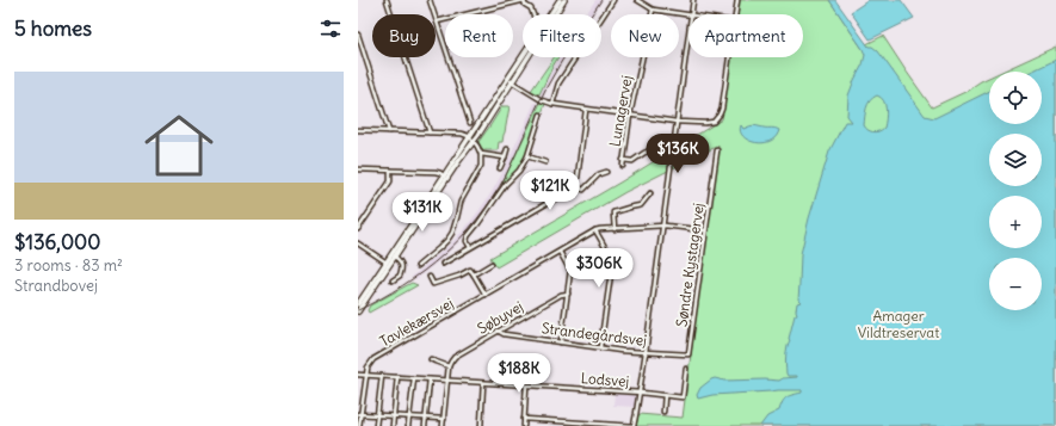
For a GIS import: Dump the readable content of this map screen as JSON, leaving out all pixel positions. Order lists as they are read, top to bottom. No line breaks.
{"streets":{"street":["Lunagervej","Søndre Kystagervej","Søbyvej","Tavlekærsvej","Strandegårdsvej","Lodsvej"]},"crossings":[["Søndre Kystagervej","Tavlekærsvej"],["Søndre Kystagervej","Strandegårdsvej"],["Søbyvej","Strandegårdsvej"],["Tavlekærsvej","Lodsvej"]],"parks":["Amager Vildtreservat"],"page":{"heading":"5 homes","chip":["Buy","Rent","Filters","New","Apartment"],"list":[{"name":"$136,000","note":"3 rooms · 83 m² · Strandbovej"}],"map_buttons":["+","−"],"price":["$136K","$121K","$131K","$306K","$188K"]}}
